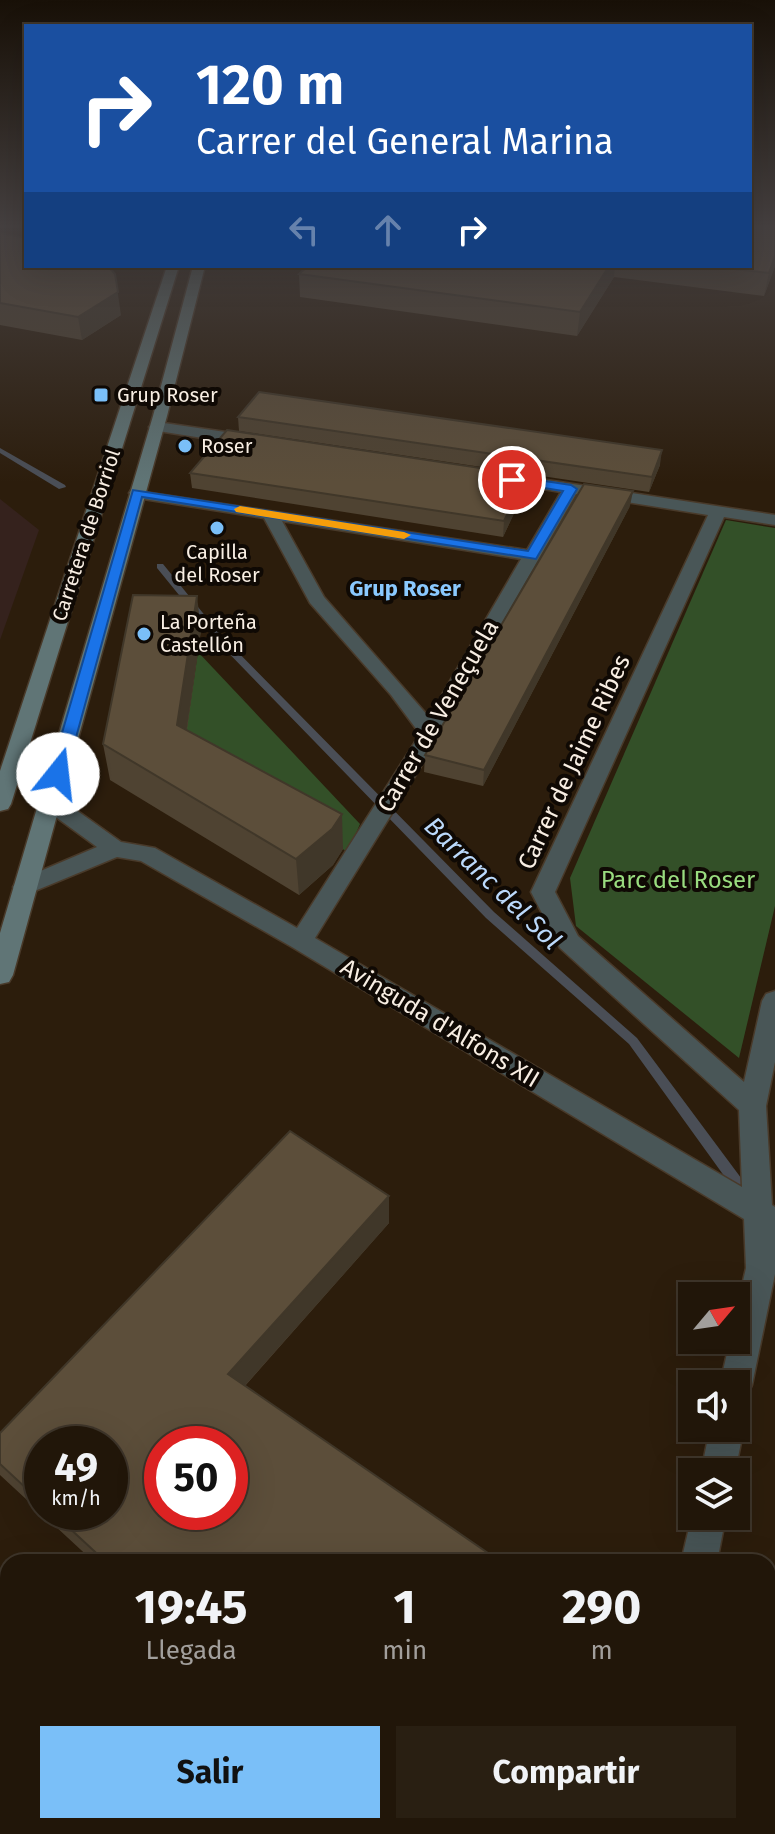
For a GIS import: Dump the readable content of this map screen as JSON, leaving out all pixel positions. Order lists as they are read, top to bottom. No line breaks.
{"streets":{"main road":["Carretera de Borriol"],"street":["Carrer de Veneçuela","Carrer de Jaime Ribes","Avinguda d'Alfons XII"]},"crossings":[["Carretera de Borriol","Avinguda d'Alfons XII"],["Carrer de Veneçuela","Avinguda d'Alfons XII"]],"districts":["Grup Roser"],"water":["Barranc del Sol"],"parks":["Parc del Roser"],"places":{"transit":["Grup Roser"],"other":["Roser","Capilla del Roser","La Porteña Castellón"]},"north":"top right","page":{"turn":["120 m","Carrer del General Marina"],"speed":"49 km/h","limit":"50","eta":["19:45","Llegada","1","min","290","m"],"buttons":["Salir","Compartir"]}}
